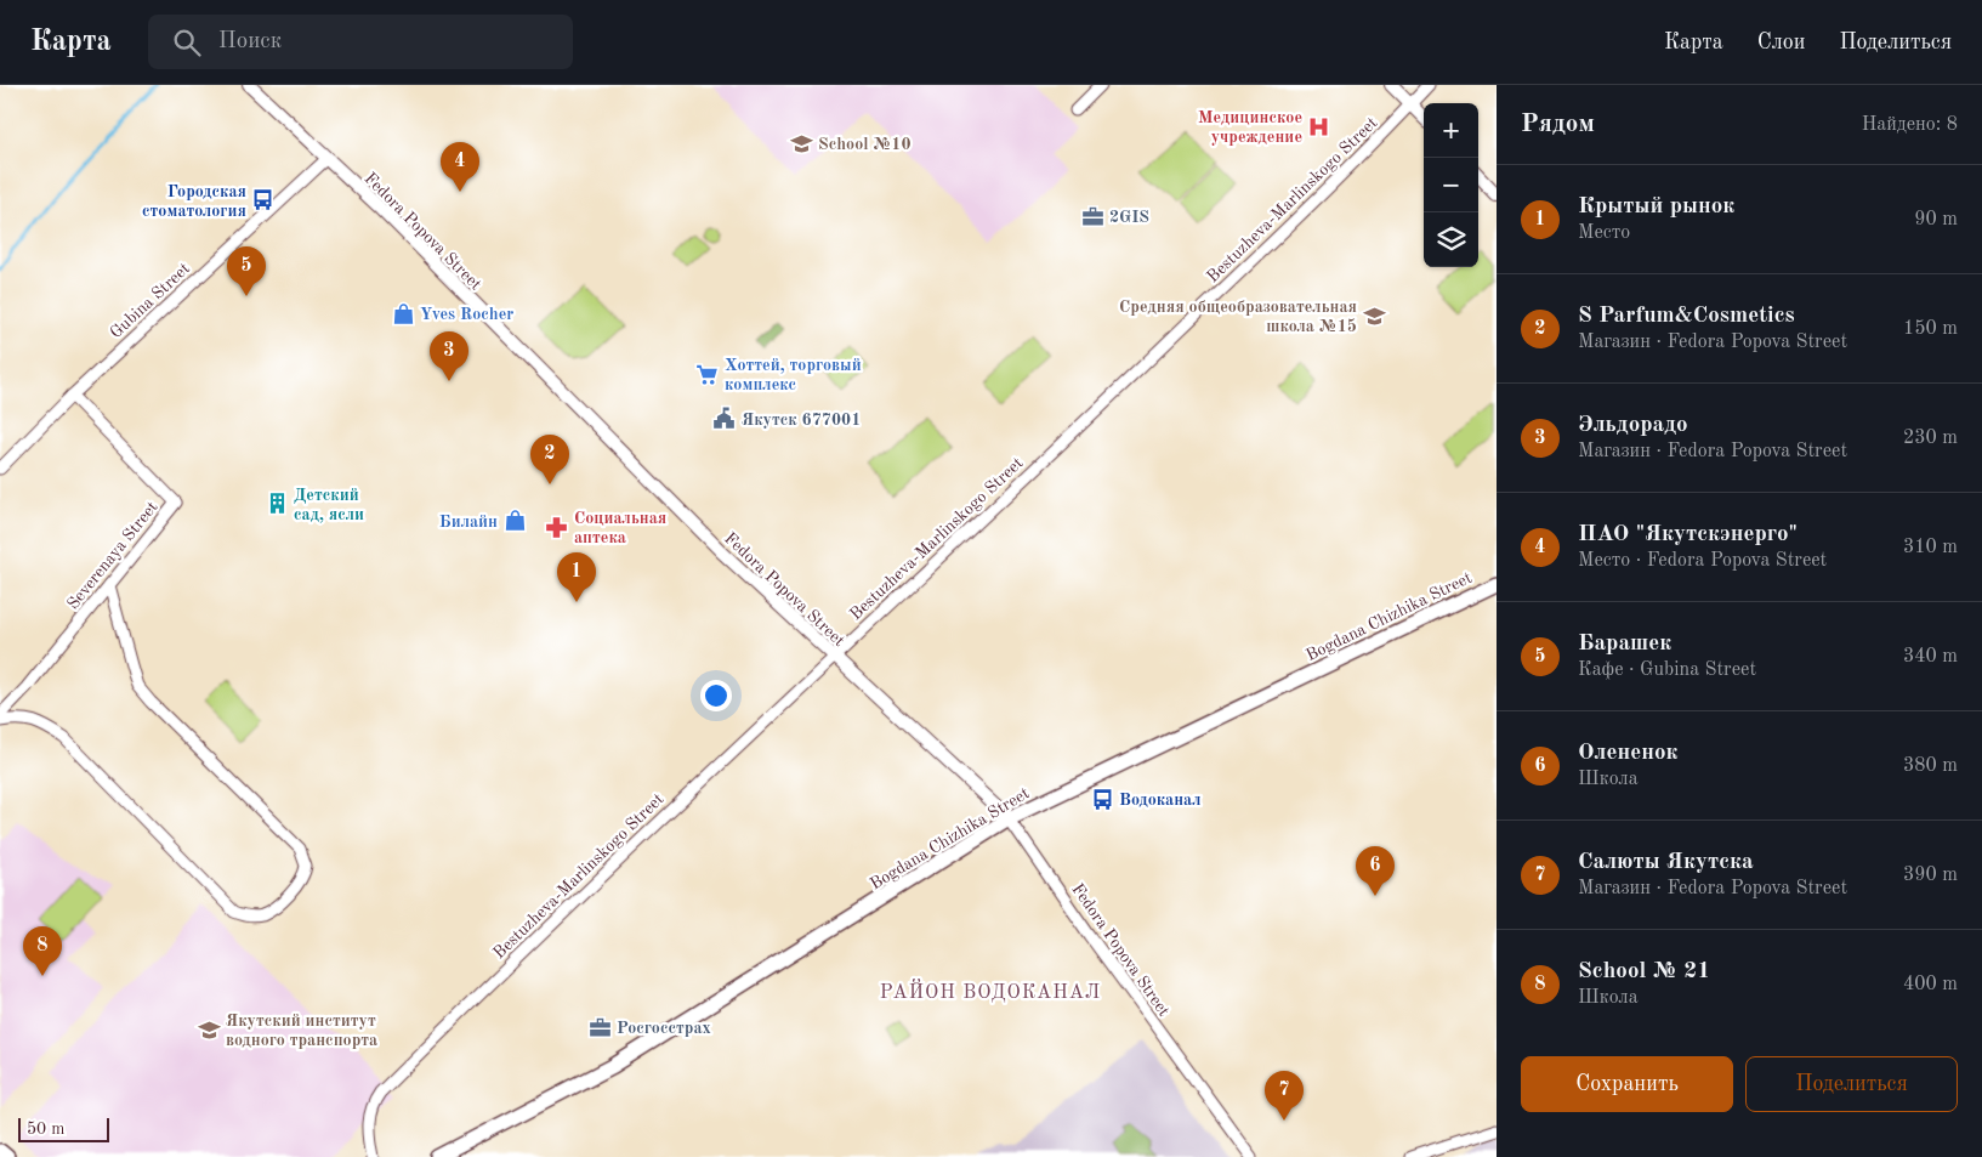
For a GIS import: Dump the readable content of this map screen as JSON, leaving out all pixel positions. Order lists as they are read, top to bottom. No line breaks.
{"streets":{"main road":["Bogdana Chizhika Street"],"street":["Bestuzheva-Marlinskogo Street","Fedora Popova Street","Gubina Street","Severenaya Street"]},"crossings":[["Bestuzheva-Marlinskogo Street","Fedora Popova Street"],["Fedora Popova Street","Gubina Street"],["Fedora Popova Street","Bogdana Chizhika Street"],["Gubina Street","Severenaya Street"]],"districts":["РАЙОН ВОДОКАНАЛ"],"places":{"hospital":["Медицинское учреждение"],"school or university":["School №10","Средняя общеобразовательная школа №15","Якутский институт водного транспорта"],"bus stop":["Городская стоматология","Водоканал"],"office":["2GIS","Росгосстрах"],"shop":["Yves Rocher","Билайн"],"supermarket":["Хоттей, торговый комплекс"],"public building":["Якутск 677001"],"building":["Детский сад, ясли"],"pharmacy":["Социальная аптека"]},"scale_bar":"50 m","page":{"header":"Карта","search":"Поиск","nav":["Карта","Слои","Поделиться"],"heading":["Рядом","Найдено: 8"],"map_buttons":["+","−"],"pins":["4","5","3","2","1","6","8","7"],"list":[{"mark":"1","name":"Крытый рынок","note":"Место","value":"90 m"},{"mark":"2","name":"S Parfum&Cosmetics","note":"Магазин · Fedora Popova Street","value":"150 m"},{"mark":"3","name":"Эльдорадо","note":"Магазин · Fedora Popova Street","value":"230 m"},{"mark":"4","name":"ПАО \"Якутскэнерго\"","note":"Место · Fedora Popova Street","value":"310 m"},{"mark":"5","name":"Барашек","note":"Кафе · Gubina Street","value":"340 m"},{"mark":"6","name":"Олененок","note":"Школа","value":"380 m"},{"mark":"7","name":"Салюты Якутска","note":"Магазин · Fedora Popova Street","value":"390 m"},{"mark":"8","name":"School № 21","note":"Школа","value":"400 m"}],"buttons":["Сохранить","Поделиться"],"scale":"50 m"}}
